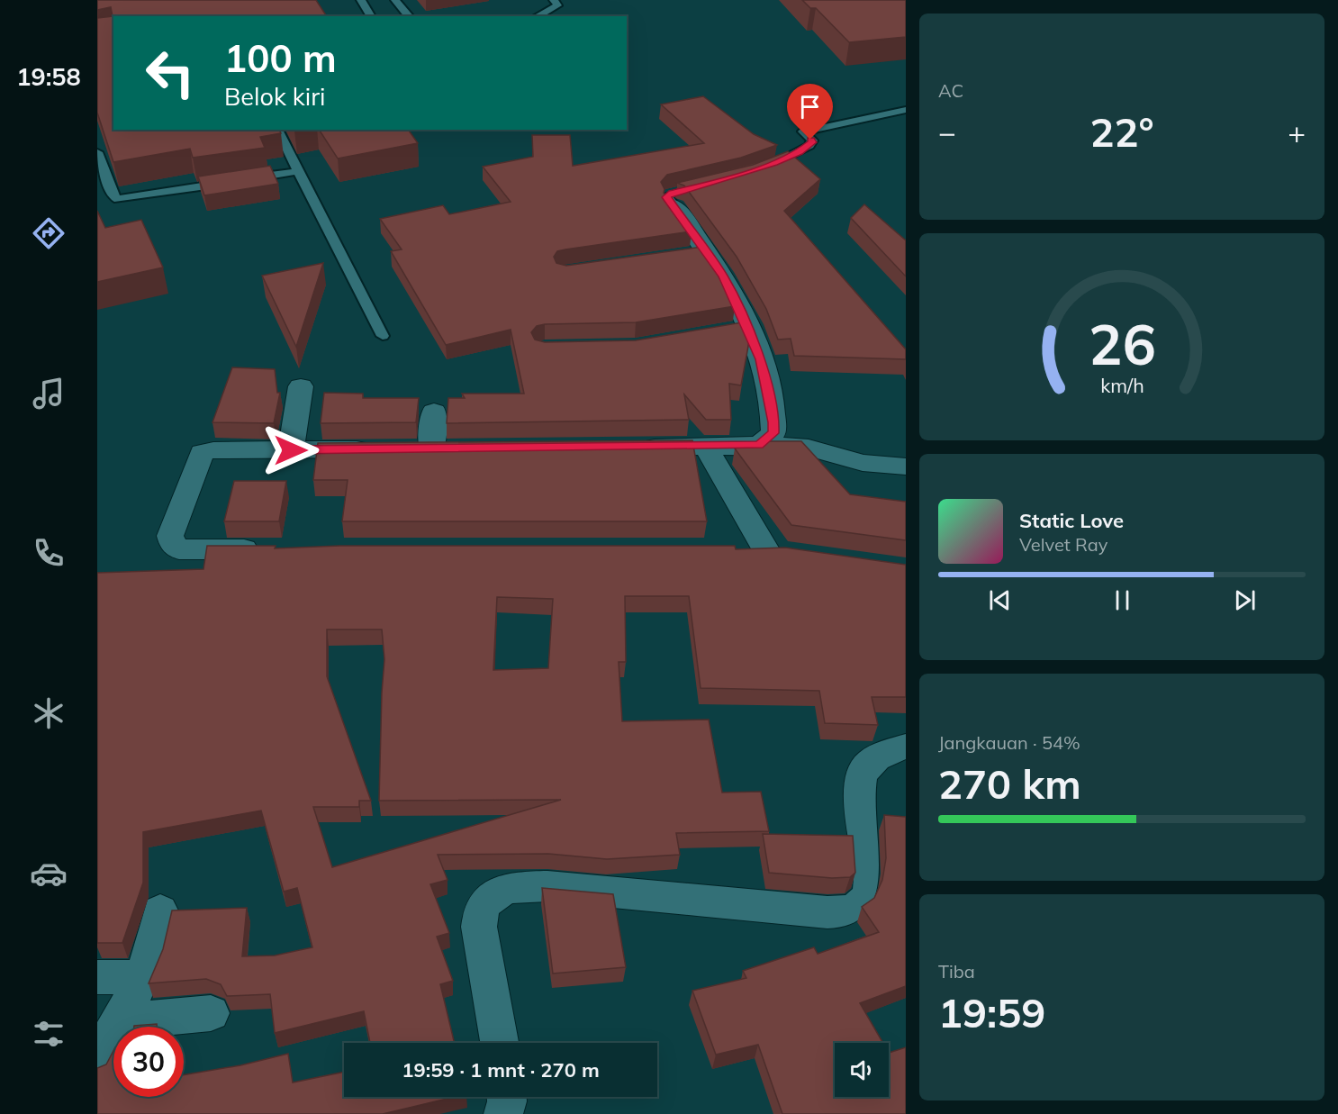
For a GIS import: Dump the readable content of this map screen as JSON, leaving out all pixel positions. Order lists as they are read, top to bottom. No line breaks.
{"page":{"tabs":"19:58","tile":["AC",["Jangkauan · 54%","270 km"],["Tiba","19:59"]],"turn":["100 m","Belok kiri"],"heat":["−","22°","+"],"song":["Static Love","Velvet Ray"],"limit":"30","trip":"19:59 · 1 mnt · 270 m","gauge":["26","km/h"]}}
